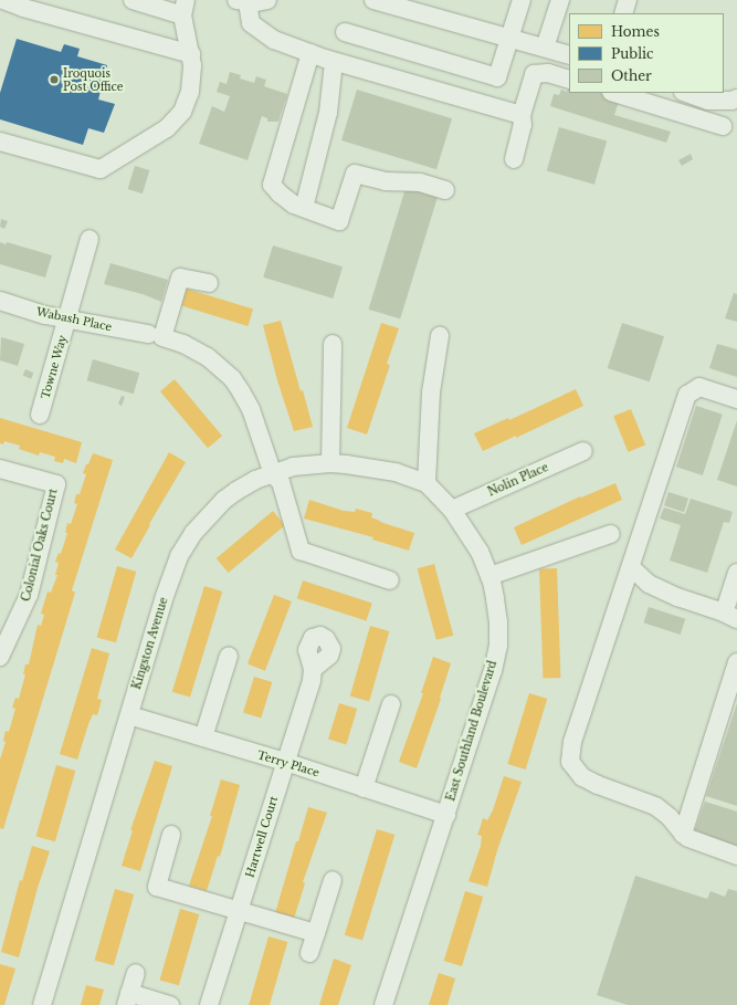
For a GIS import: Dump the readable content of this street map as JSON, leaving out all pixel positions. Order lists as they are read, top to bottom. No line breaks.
{"streets":{"street":["Wabash Place","Towne Way","Nolin Place","Colonial Oaks Court","Kingston Avenue","East Southland Boulevard","Terry Place","Hartwell Court"]},"crossings":[["Wabash Place","Towne Way"],["Wabash Place","Kingston Avenue"],["Nolin Place","East Southland Boulevard"],["Kingston Avenue","East Southland Boulevard"],["Kingston Avenue","Terry Place"],["East Southland Boulevard","Terry Place"],["Terry Place","Hartwell Court"]],"places":["Iroquois Post Office"],"legend":["Homes","Public","Other"]}
